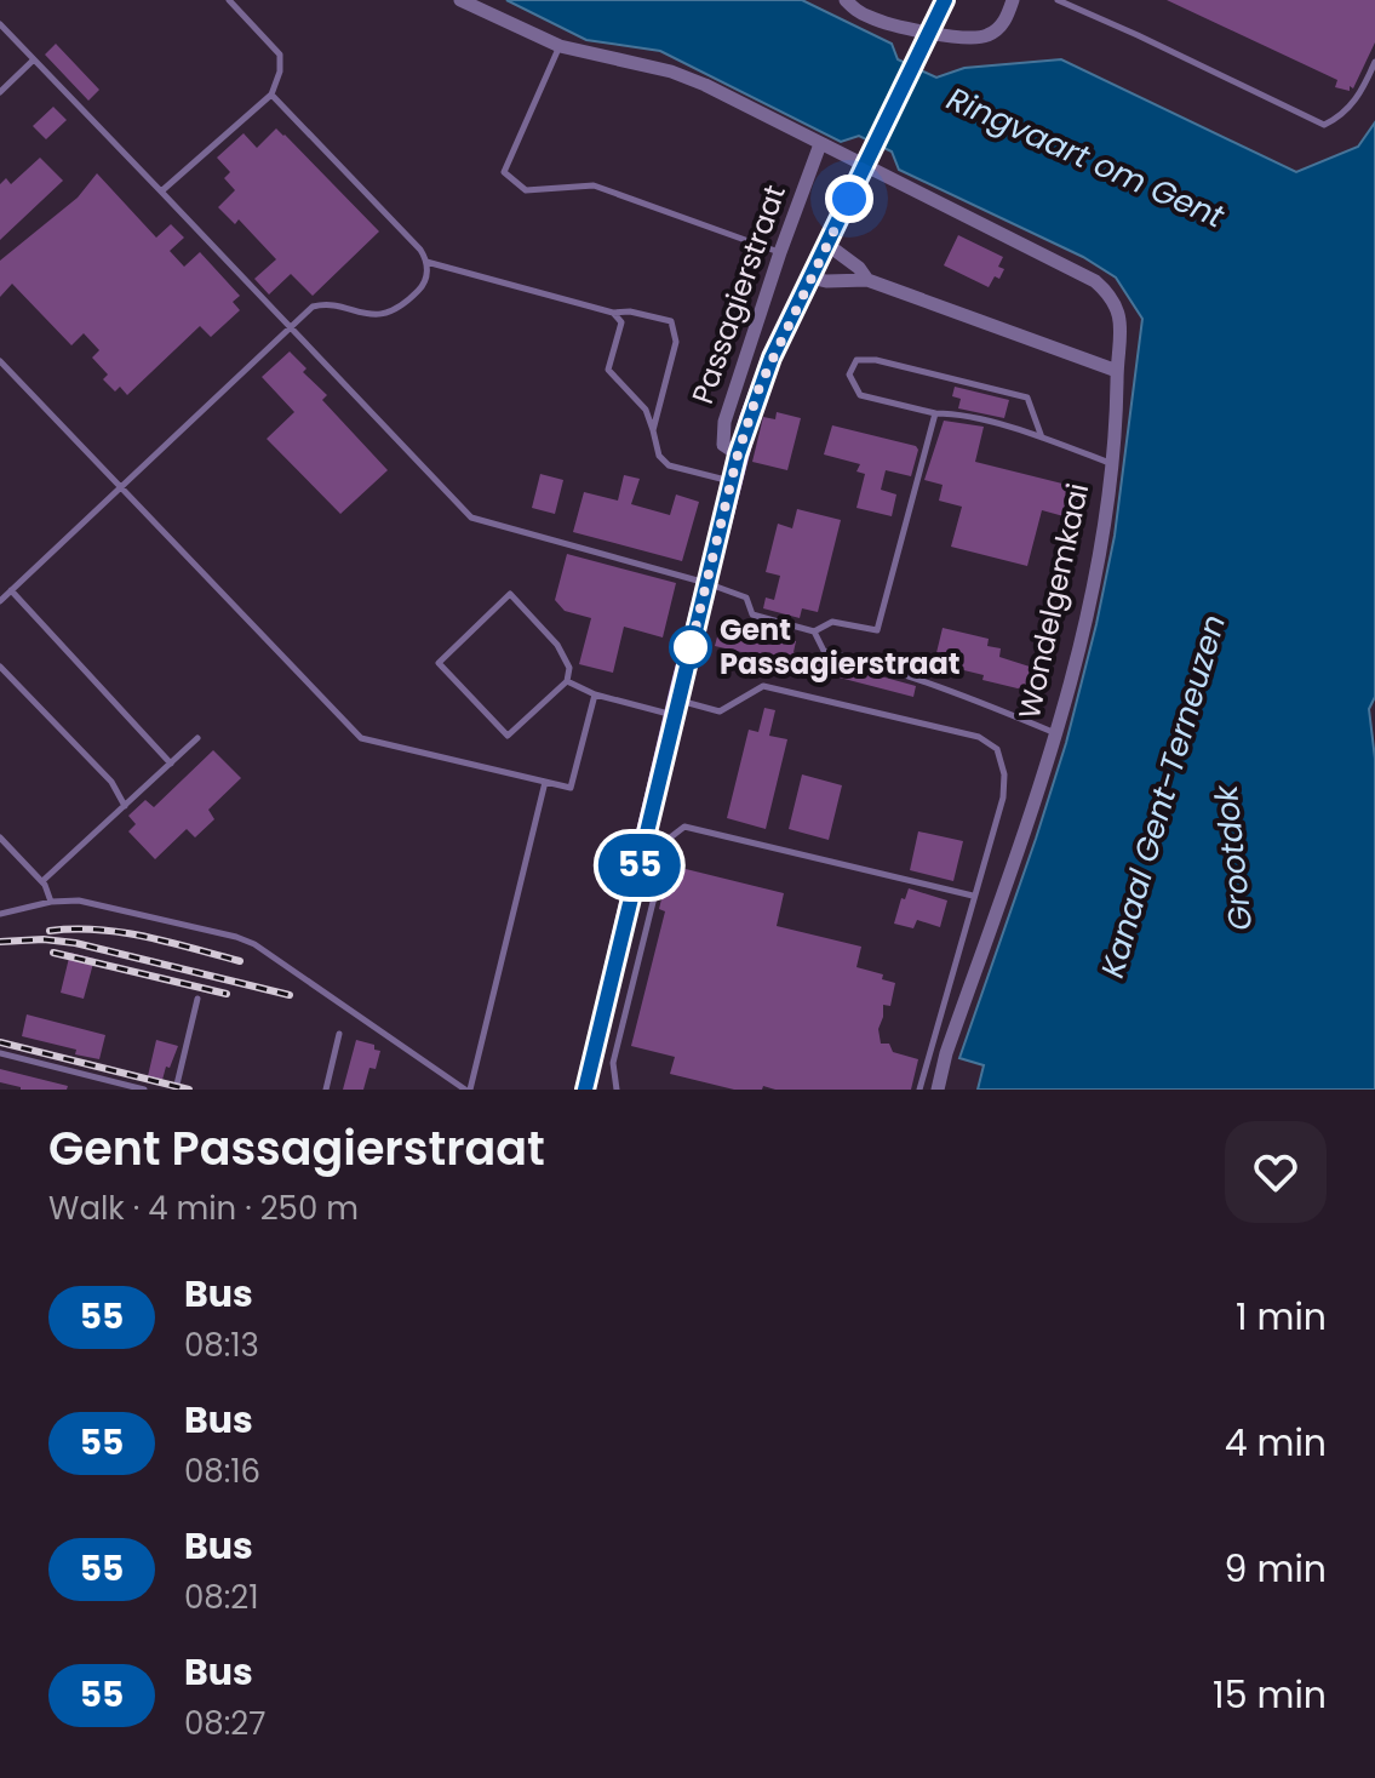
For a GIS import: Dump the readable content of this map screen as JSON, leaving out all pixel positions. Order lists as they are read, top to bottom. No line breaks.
{"streets":{"street":["Passagierstraat","Wondelgemkaai"]},"crossings":[["Passagierstraat","Wondelgemkaai"]],"water":["Ringvaart om Gent","Kanaal Gent-Terneuzen","Grootdok"],"places":["Gent Passagierstraat"],"lines":["bus line 55"],"page":{"on_map":"55","heading":["Gent Passagierstraat","Walk · 4 min · 250 m"],"list":[{"mark":"55","name":"Bus","note":"08:13","value":"1 min"},{"mark":"55","name":"Bus","note":"08:16","value":"4 min"},{"mark":"55","name":"Bus","note":"08:21","value":"9 min"},{"mark":"55","name":"Bus","note":"08:27","value":"15 min"}]}}
